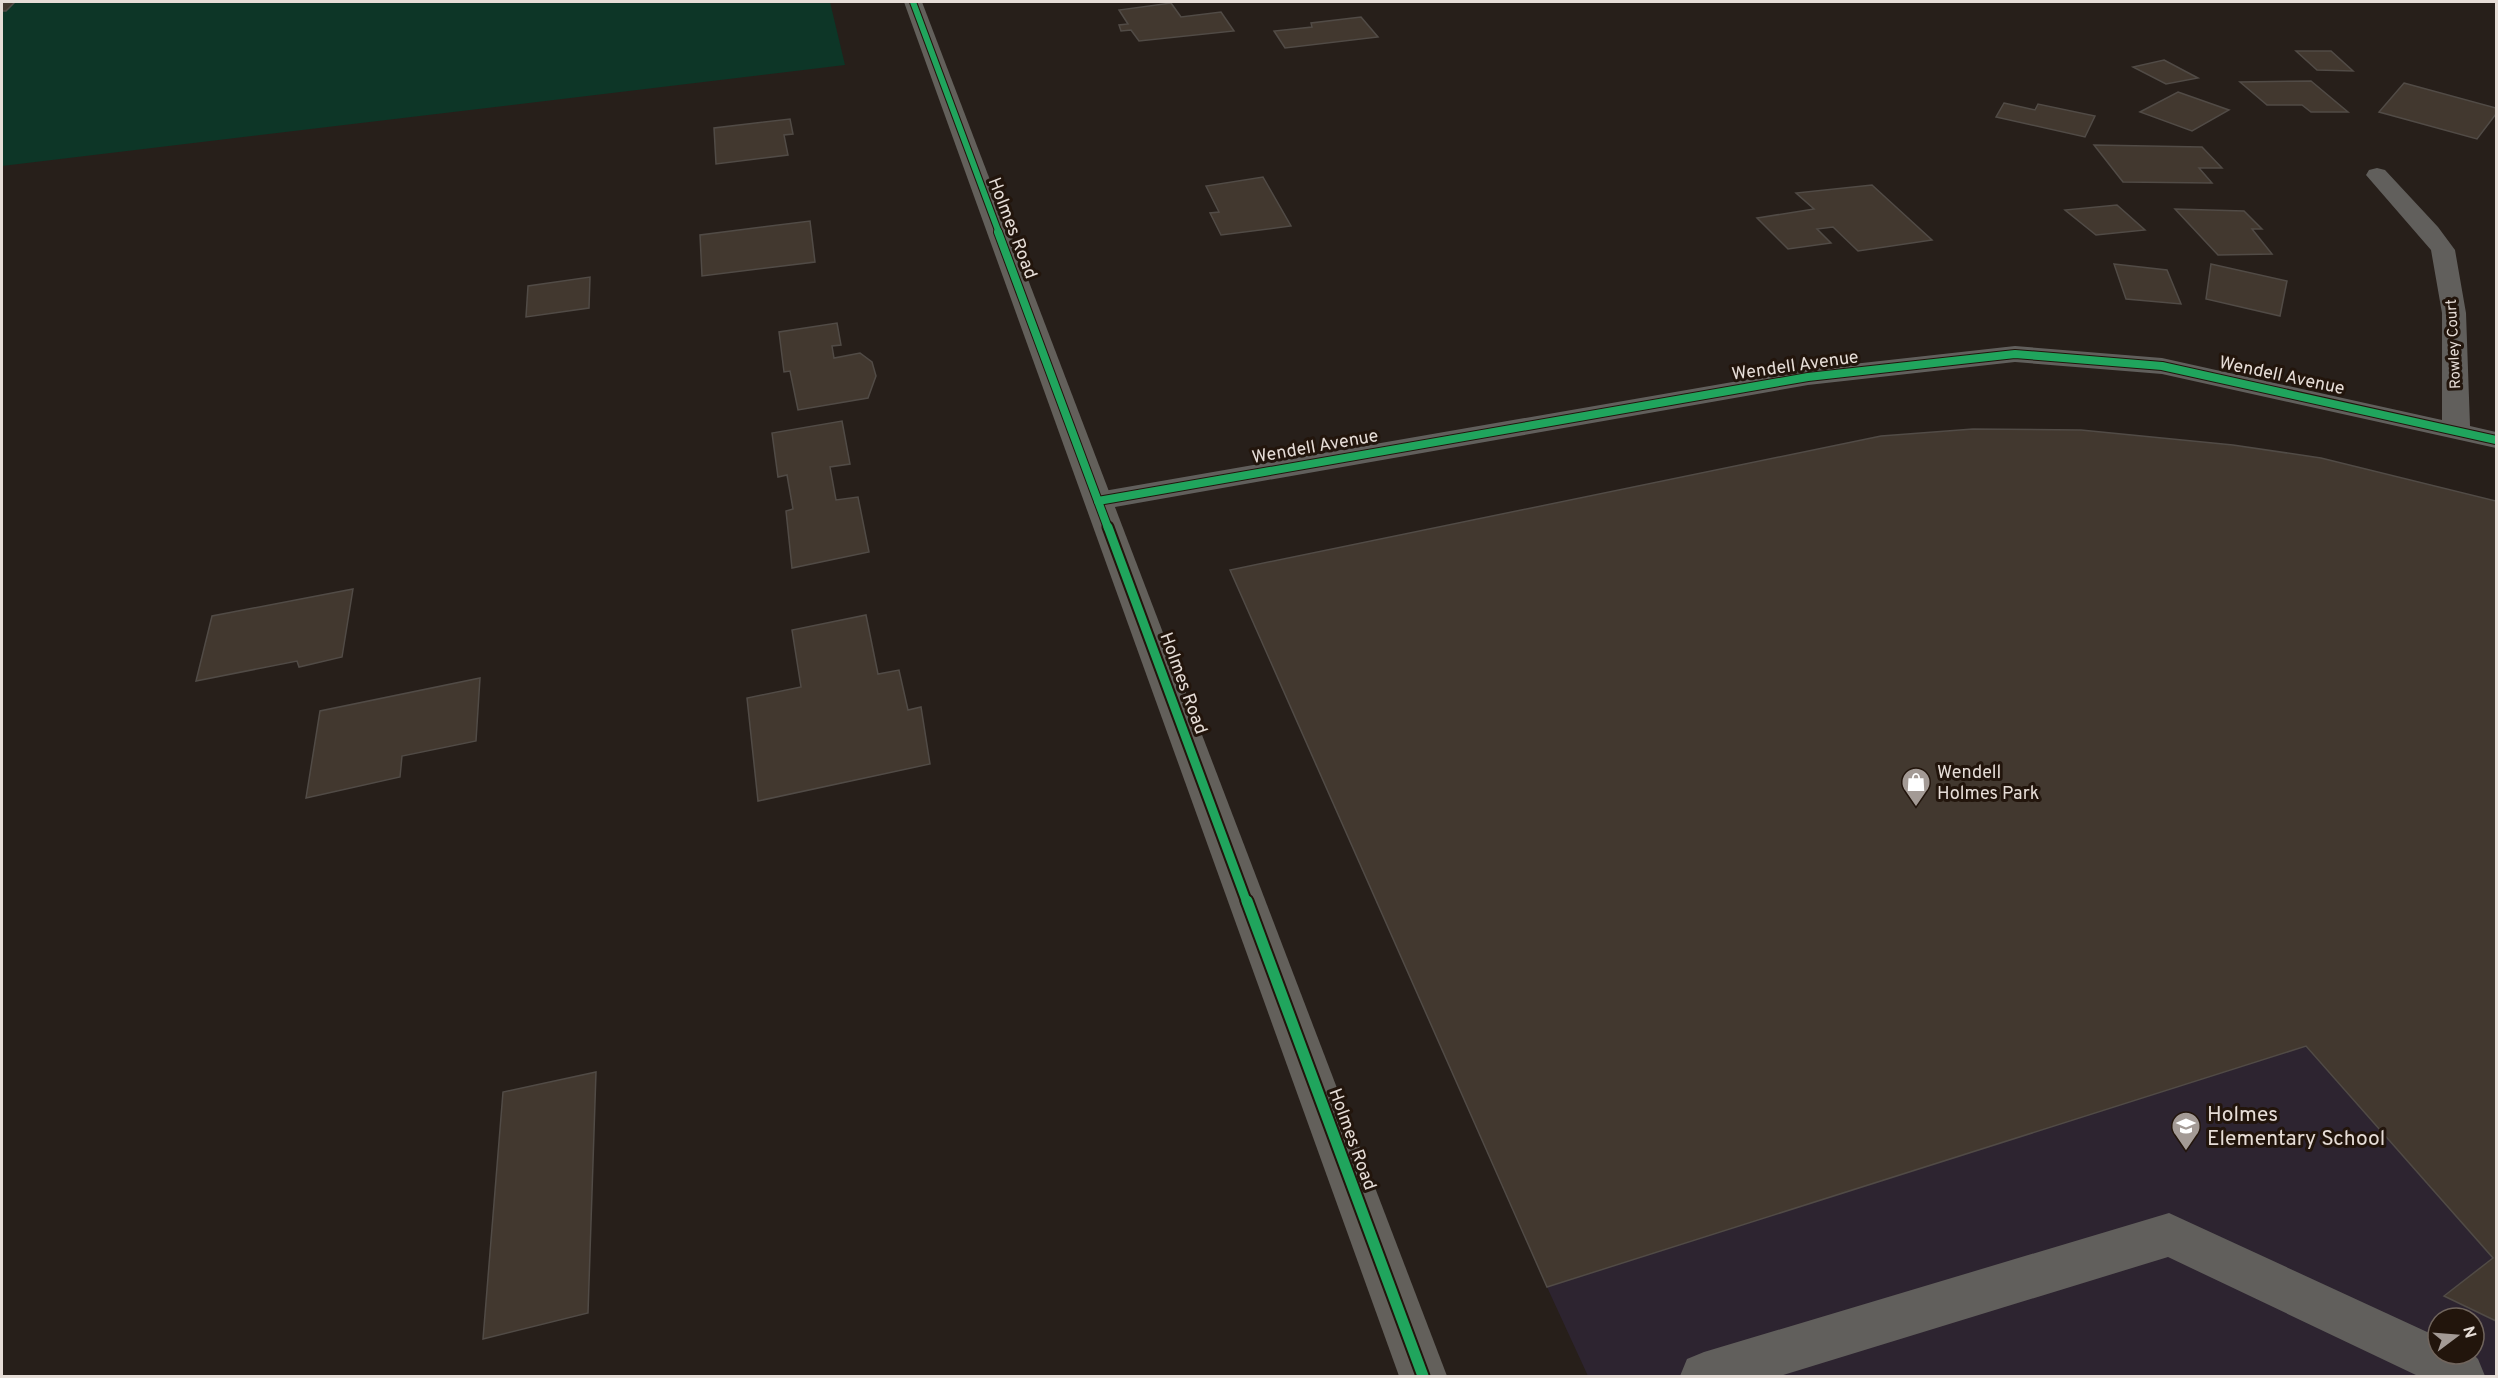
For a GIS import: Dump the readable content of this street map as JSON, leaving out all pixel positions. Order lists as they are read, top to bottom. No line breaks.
{"streets":{"main road":["Holmes Road"],"street":["Rowley Court","Wendell Avenue"]},"crossings":[["Holmes Road","Wendell Avenue"],["Rowley Court","Wendell Avenue"]],"places":{"shop":["Wendell Holmes Park"],"school or university":["Holmes Elementary School"]},"north":"right"}
